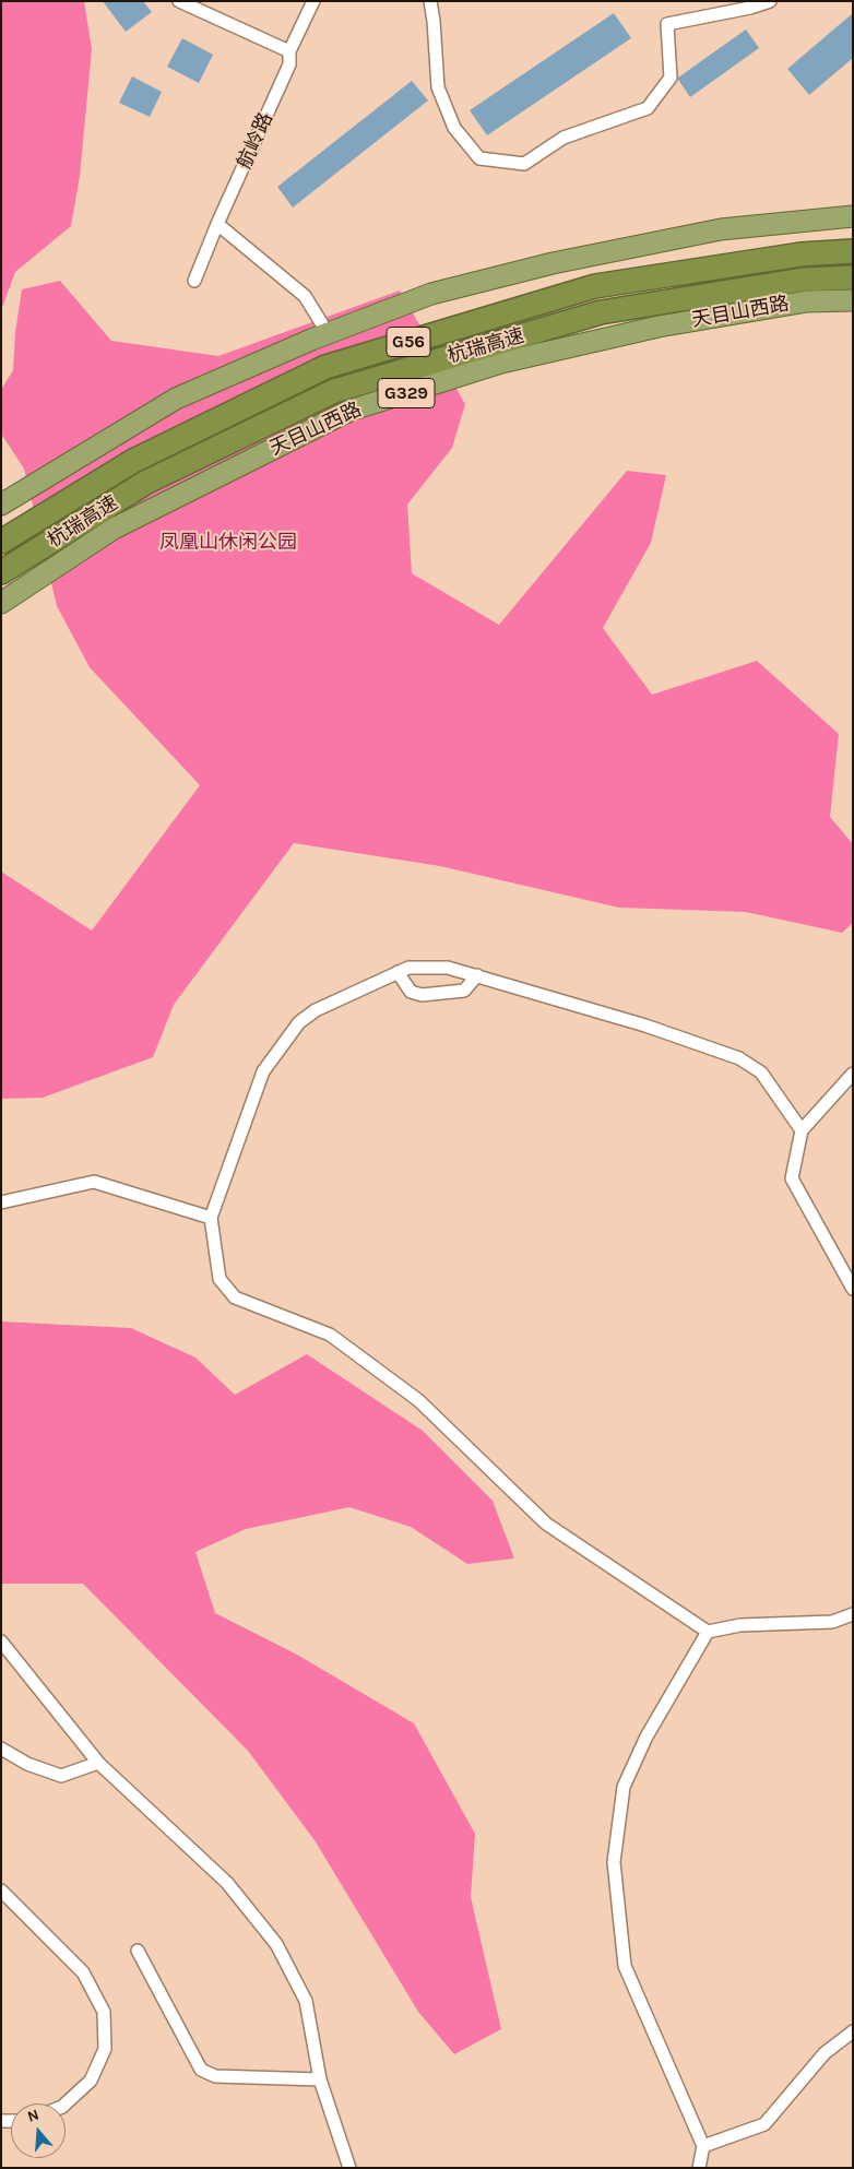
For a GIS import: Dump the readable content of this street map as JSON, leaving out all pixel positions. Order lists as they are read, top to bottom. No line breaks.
{"streets":{"highway":["天目山西路","G56","杭瑞高速","G329"],"street":["航岭路"]},"parks":["凤凰山休闲公园"],"north":"top"}
